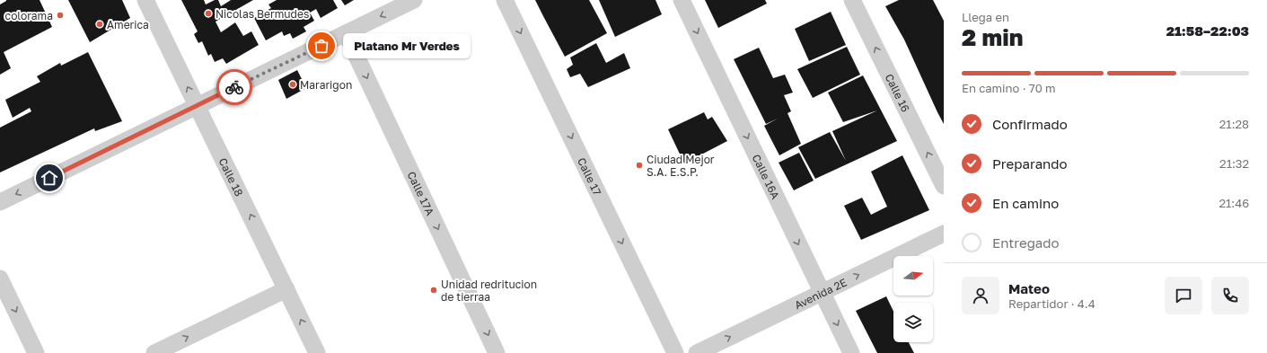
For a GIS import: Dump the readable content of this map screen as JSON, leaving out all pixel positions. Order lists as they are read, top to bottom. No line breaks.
{"streets":{"street":["Calle 16","Calle 18","Calle 17","Calle 16A","Calle 17A","Avenida 2E"]},"crossings":[["Calle 16A","Avenida 2E"]],"one_way":["Calle 16","Calle 18","Calle 17","Calle 16A","Calle 17A","Avenida 2E"],"places":["Nicolas Bermudes","colorama","America","Platano Mr Verdes","Mararigon","Ciudad Mejor S.A. E.S.P.","Unidad redritucion de tierraa"],"north":"right","page":{"heading":["2 min","Llega en","21:58–22:03"],"panel":["Mateo","Repartidor · 4.4"],"bubble":"Platano Mr Verdes","bar":"En camino · 70 m","list":[["Confirmado","21:28"],["Preparando","21:32"],["En camino","21:46"],"Entregado"]}}
